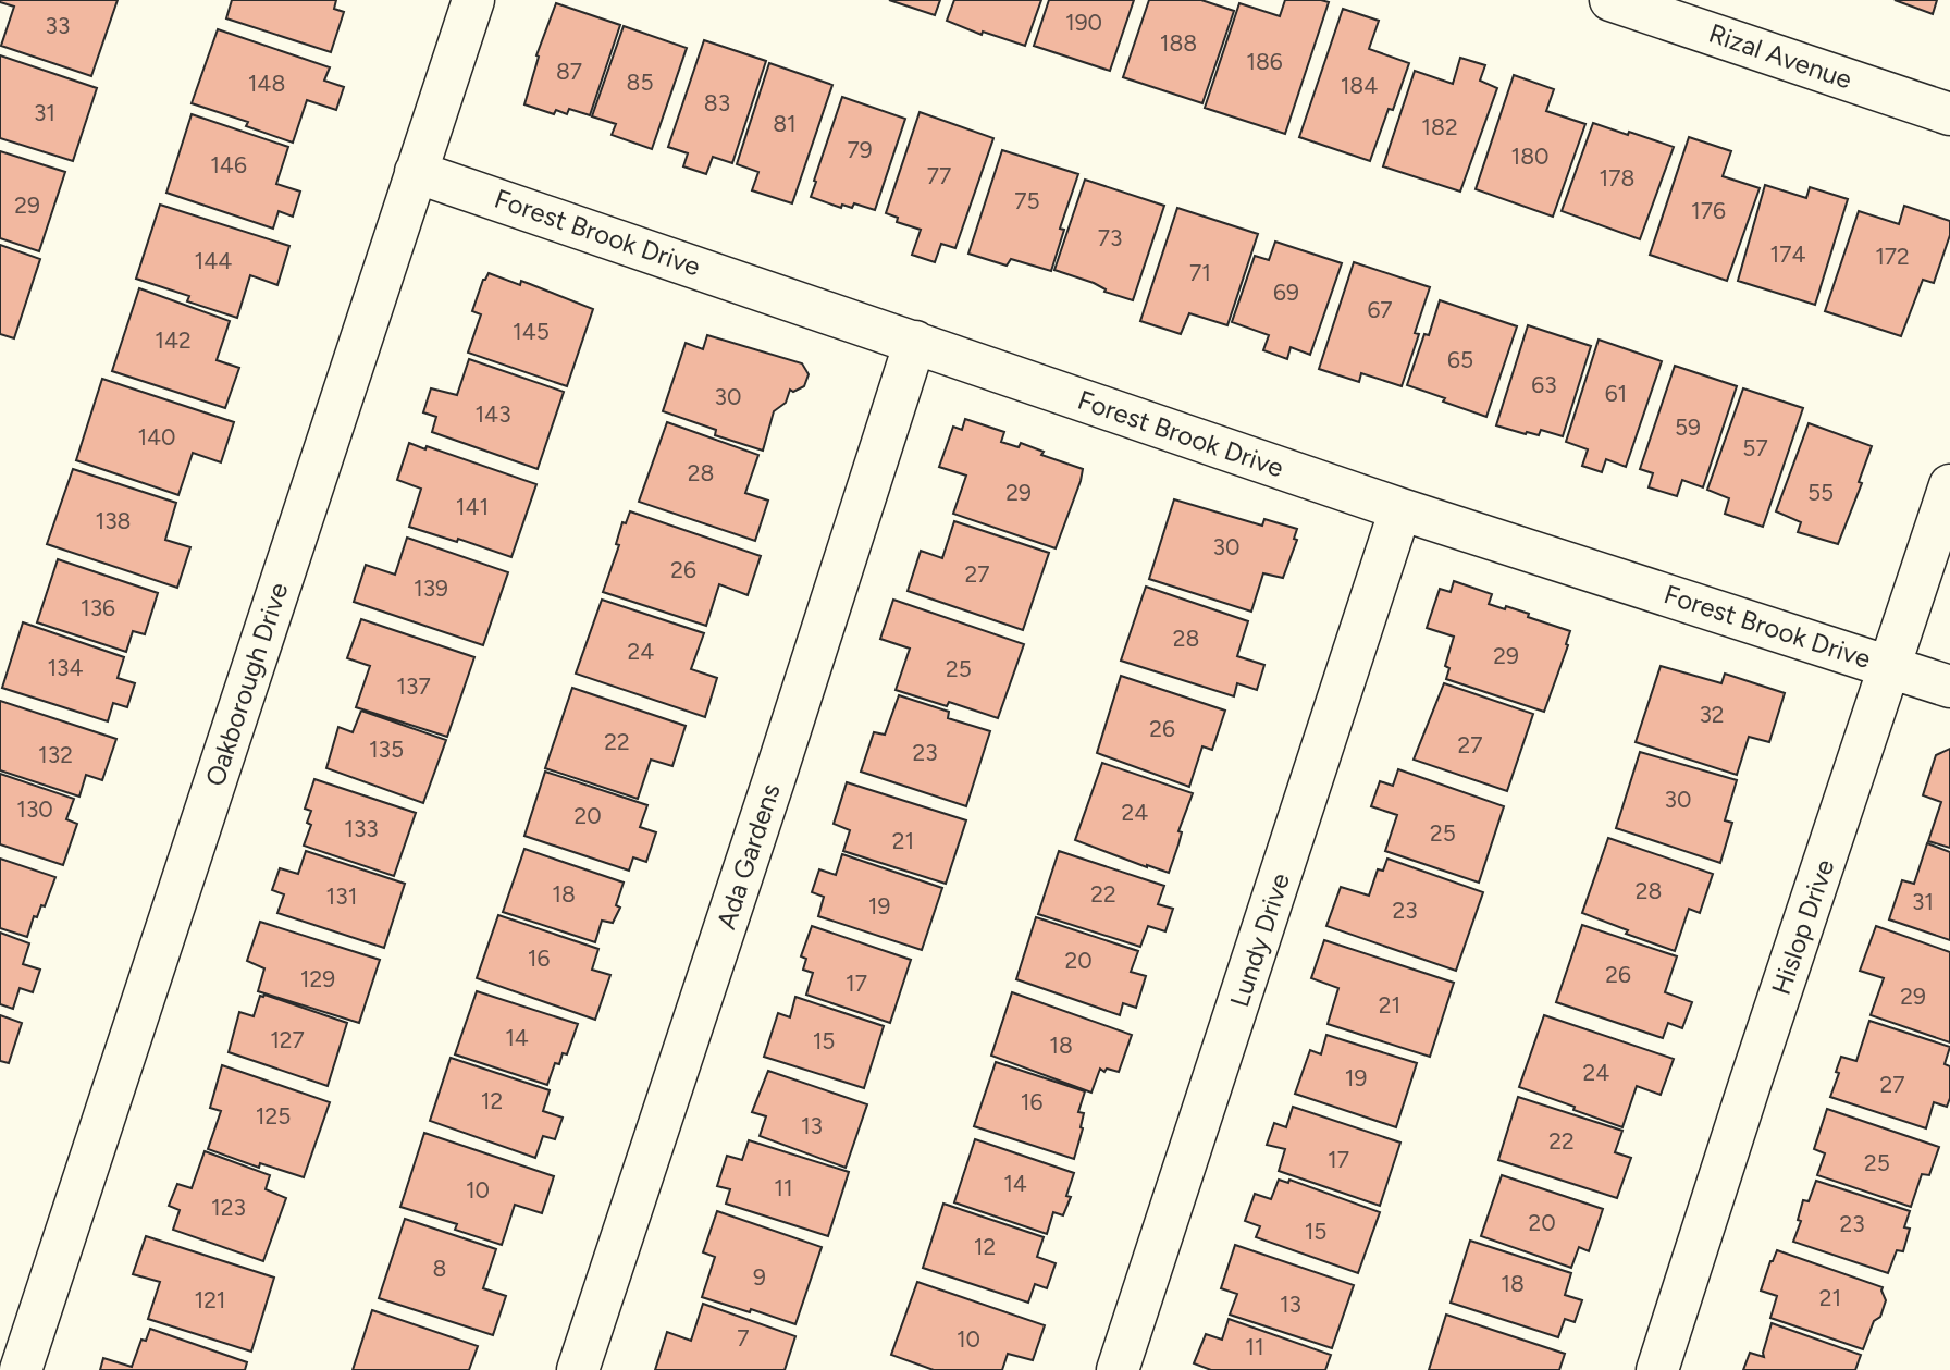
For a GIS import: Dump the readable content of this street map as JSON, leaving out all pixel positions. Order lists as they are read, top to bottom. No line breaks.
{"streets":{"street":["Rizal Avenue","Forest Brook Drive","Oakborough Drive","Ada Gardens","Hislop Drive","Lundy Drive"]},"crossings":[["Forest Brook Drive","Oakborough Drive"],["Forest Brook Drive","Ada Gardens"],["Forest Brook Drive","Hislop Drive"],["Forest Brook Drive","Lundy Drive"]],"house_numbers":["190","33","188","186","87","85","148","184","83","31","81","182","79","180","146","77","178","75","29","176","73","174","172","144","71","69","67","145","142","65","63","61","30","143","59","140","57","28","29","55","141","138","30","26","27","139","136","28","24","29","134","25","137","32","26","22","27","135","23","132","30","130","24","20","133","25","21","28","18","22","131","31","19","23","16","20","26","129","17","29","21","14","127","15","18","24","19","27","12","16","125","13","22","17","25","14","11","10","123","20","23","15","12","8","9","18","21","121","13","7","10","11"]}
